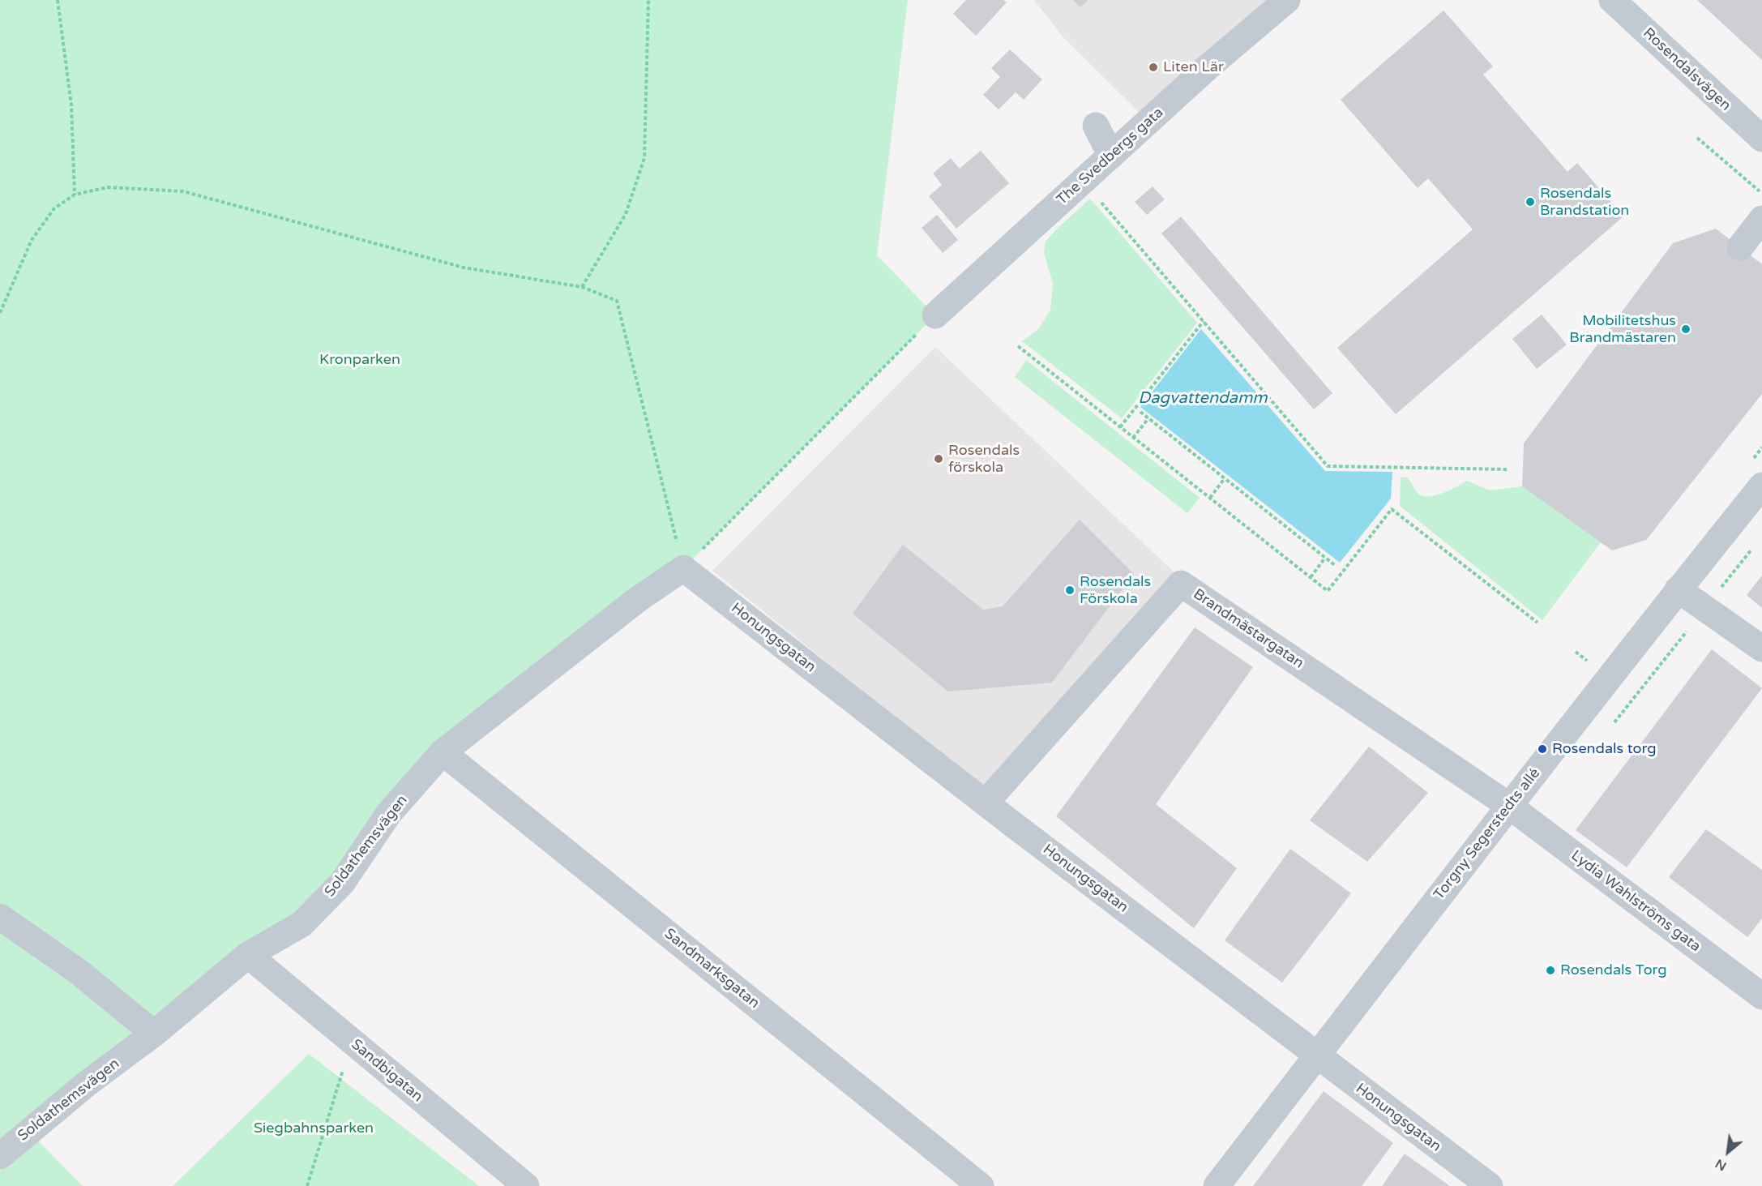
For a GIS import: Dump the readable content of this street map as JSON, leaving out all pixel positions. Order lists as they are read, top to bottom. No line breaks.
{"streets":{"street":["Rosendalsvägen","The Svedbergs gata","Brandmästargatan","Honungsgatan","Torgny Segerstedts allé","Soldathemsvägen","Lydia Wahlströms gata","Sandmarksgatan","Sandbigatan"]},"crossings":[["Brandmästargatan","Honungsgatan"],["Brandmästargatan","Torgny Segerstedts allé"],["Brandmästargatan","Lydia Wahlströms gata"],["Honungsgatan","Torgny Segerstedts allé"],["Honungsgatan","Soldathemsvägen"],["Torgny Segerstedts allé","Lydia Wahlströms gata"],["Soldathemsvägen","Sandmarksgatan"],["Soldathemsvägen","Sandbigatan"]],"water":["Dagvattendamm"],"parks":["Kronparken","Siegbahnsparken"],"places":["Liten Lär","Rosendals Brandstation","Mobilitetshus Brandmästaren","Rosendals förskola","Rosendals Förskola","Rosendals torg","Rosendals Torg"],"north":"bottom left"}
